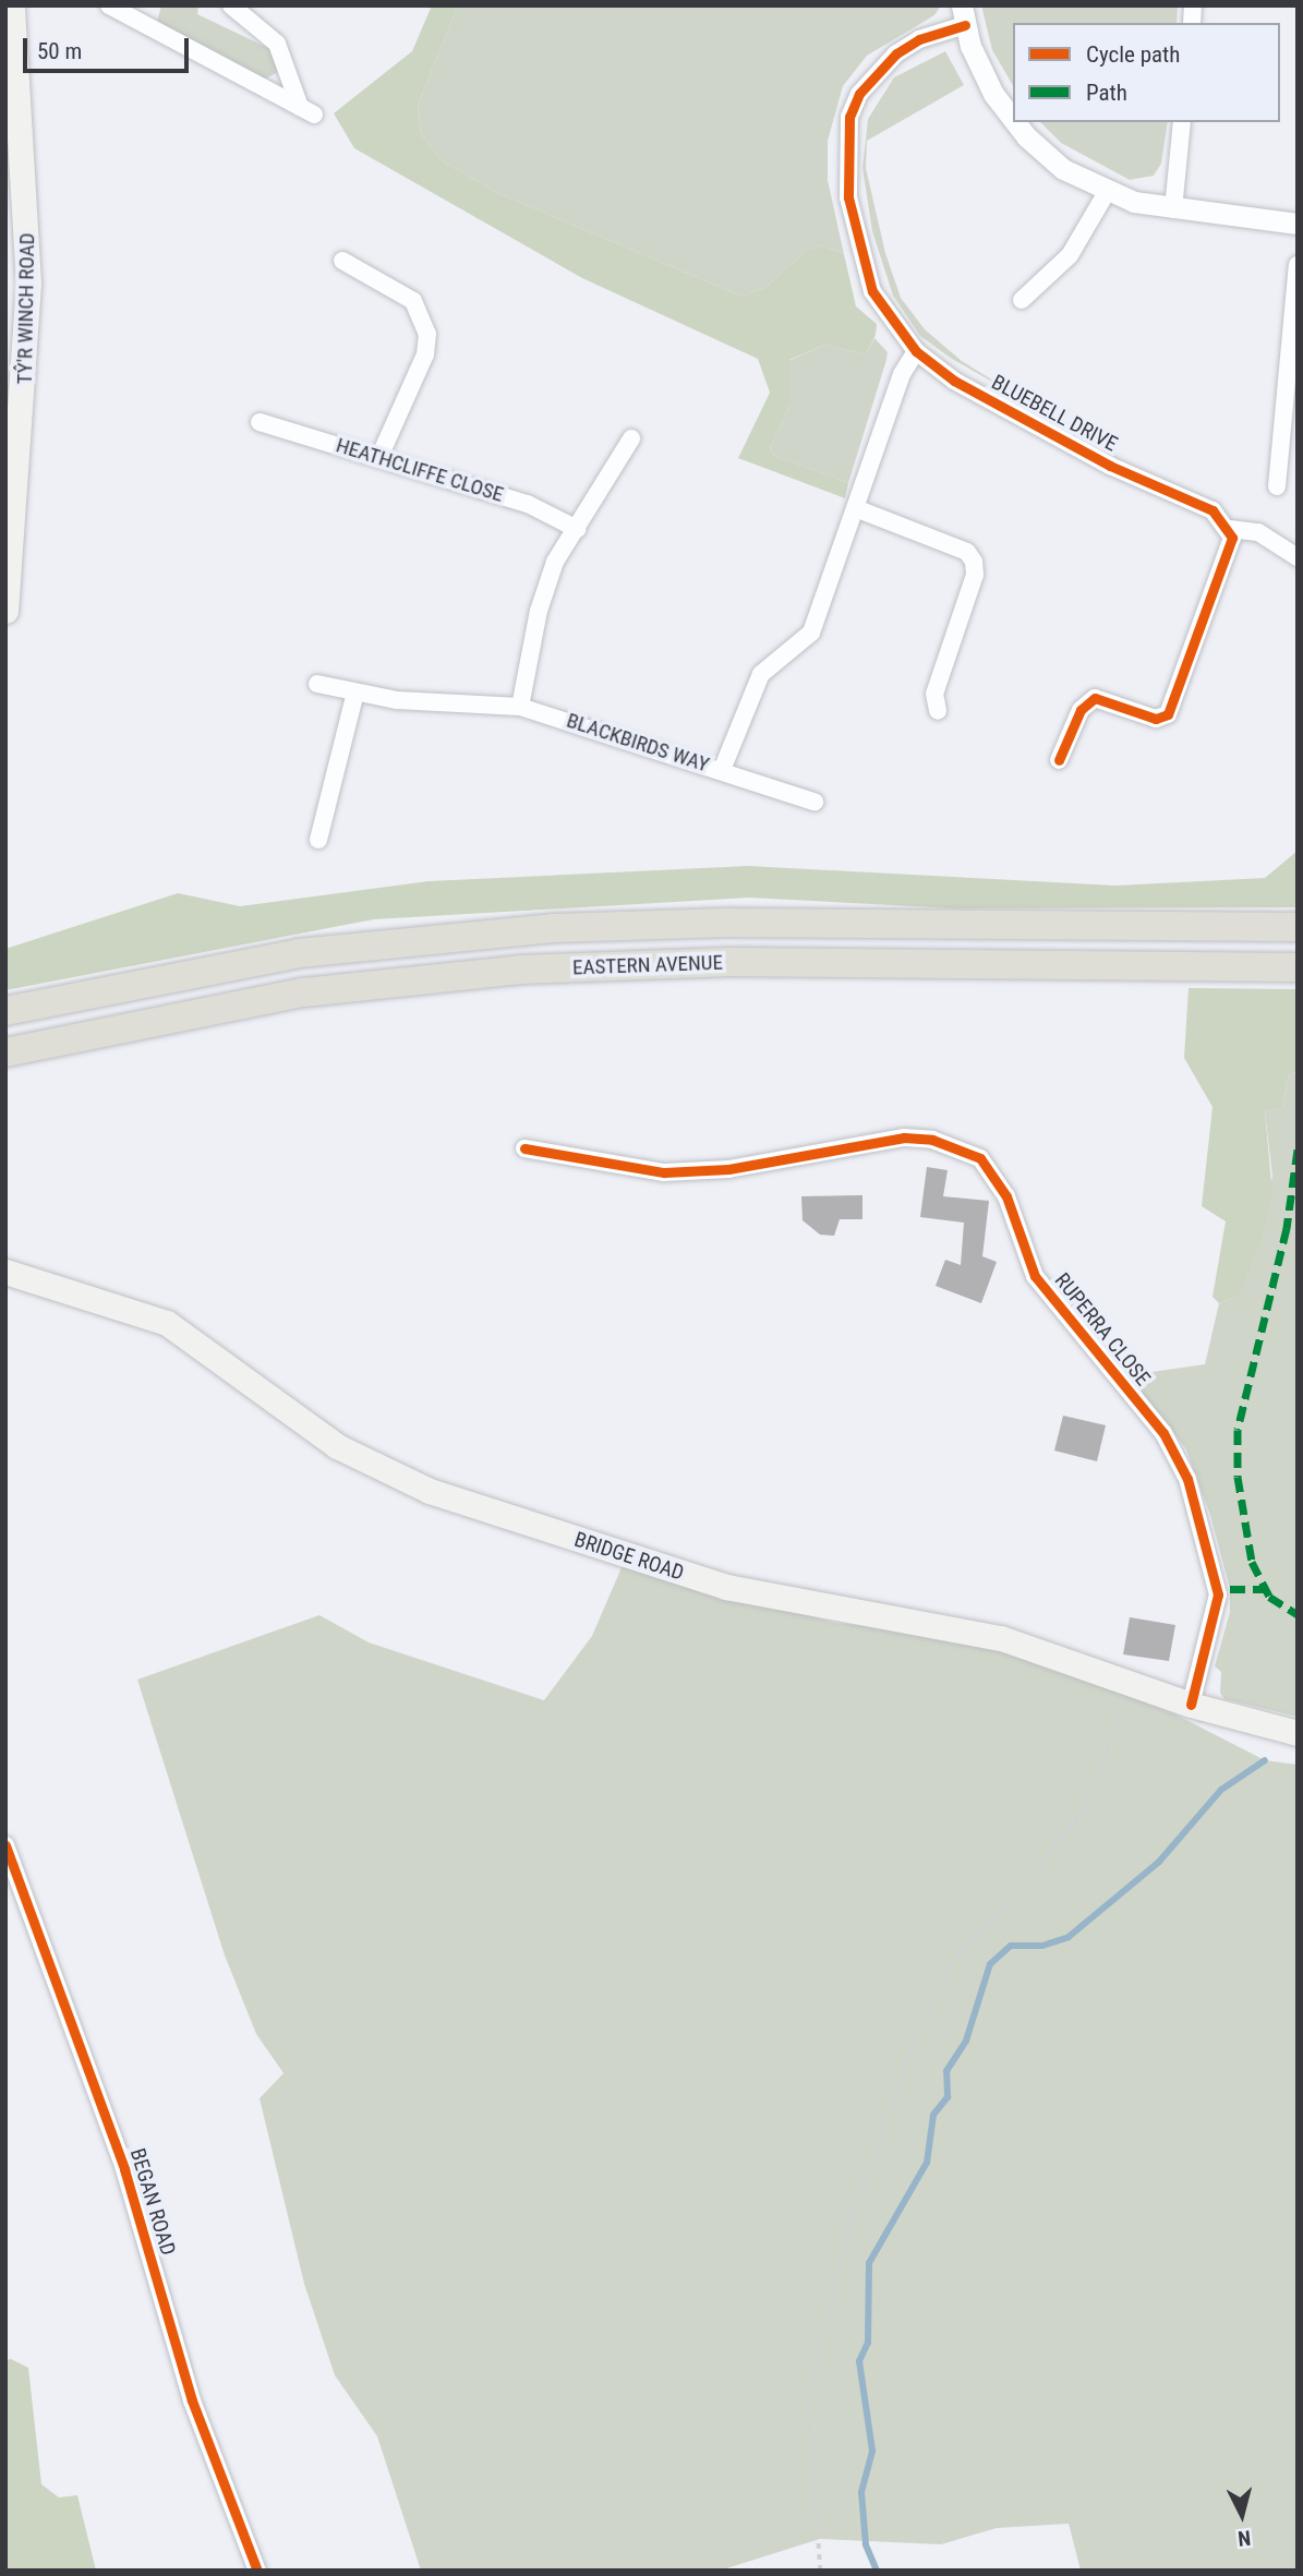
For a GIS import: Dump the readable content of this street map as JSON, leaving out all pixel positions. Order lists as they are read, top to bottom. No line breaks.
{"streets":{"highway":["EASTERN AVENUE"],"main road":["TŶ'R WINCH ROAD","BRIDGE ROAD"],"street":["BLUEBELL DRIVE","HEATHCLIFFE CLOSE","BLACKBIRDS WAY","RUPERRA CLOSE","BEGAN ROAD"]},"crossings":[["BLUEBELL DRIVE","BLACKBIRDS WAY"],["RUPERRA CLOSE","BRIDGE ROAD"]],"legend":["Cycle path","Path"],"scale_bar":"50 m","north":"bottom"}
